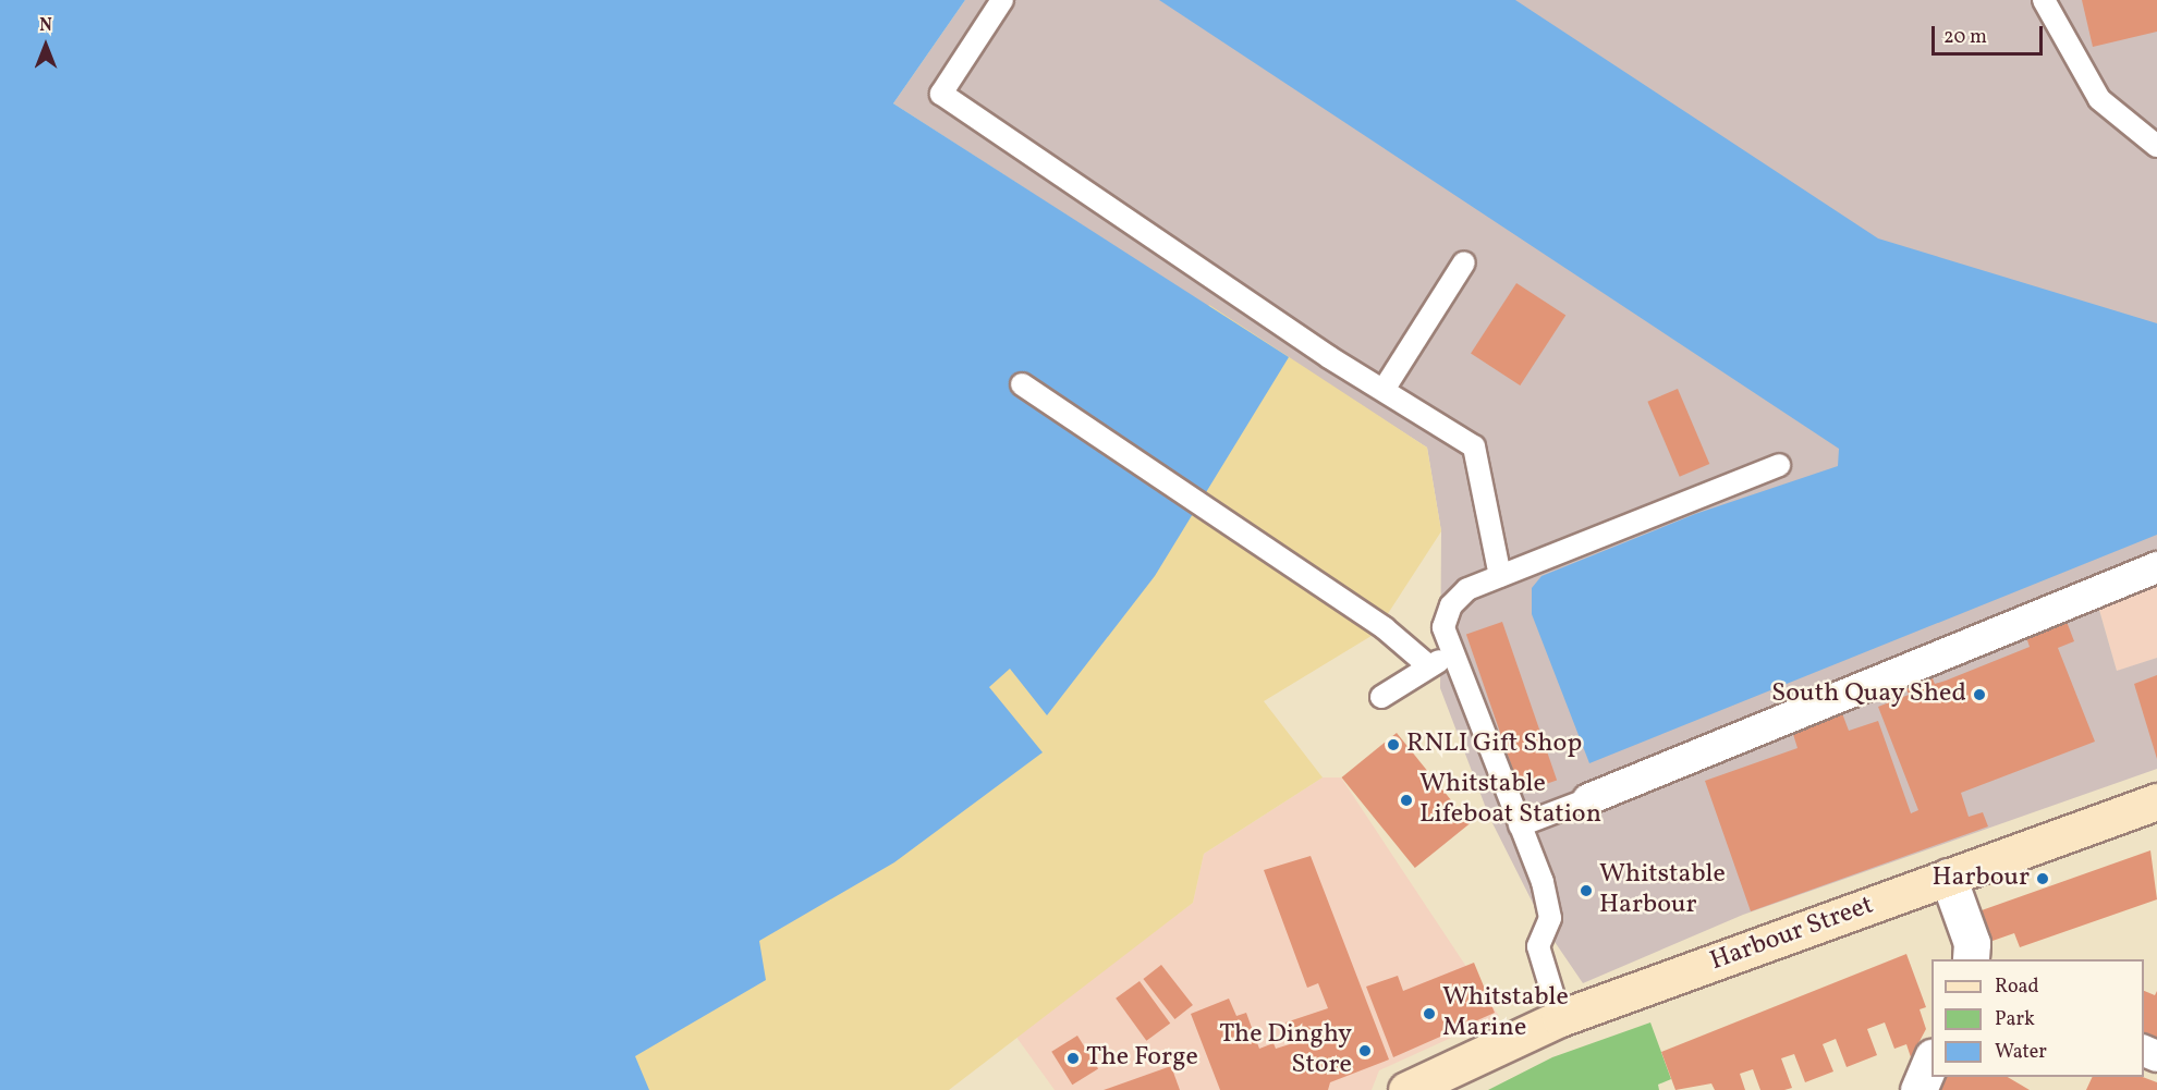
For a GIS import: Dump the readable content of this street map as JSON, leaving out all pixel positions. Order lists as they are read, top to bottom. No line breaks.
{"streets":{"main road":["Harbour Street"]},"places":["South Quay Shed","RNLI Gift Shop","Whitstable Lifeboat Station","Harbour","Whitstable Harbour","Whitstable Marine","The Dinghy Store","The Forge"],"legend":["Road","Park","Water"],"scale_bar":"20 m","north":"top"}
